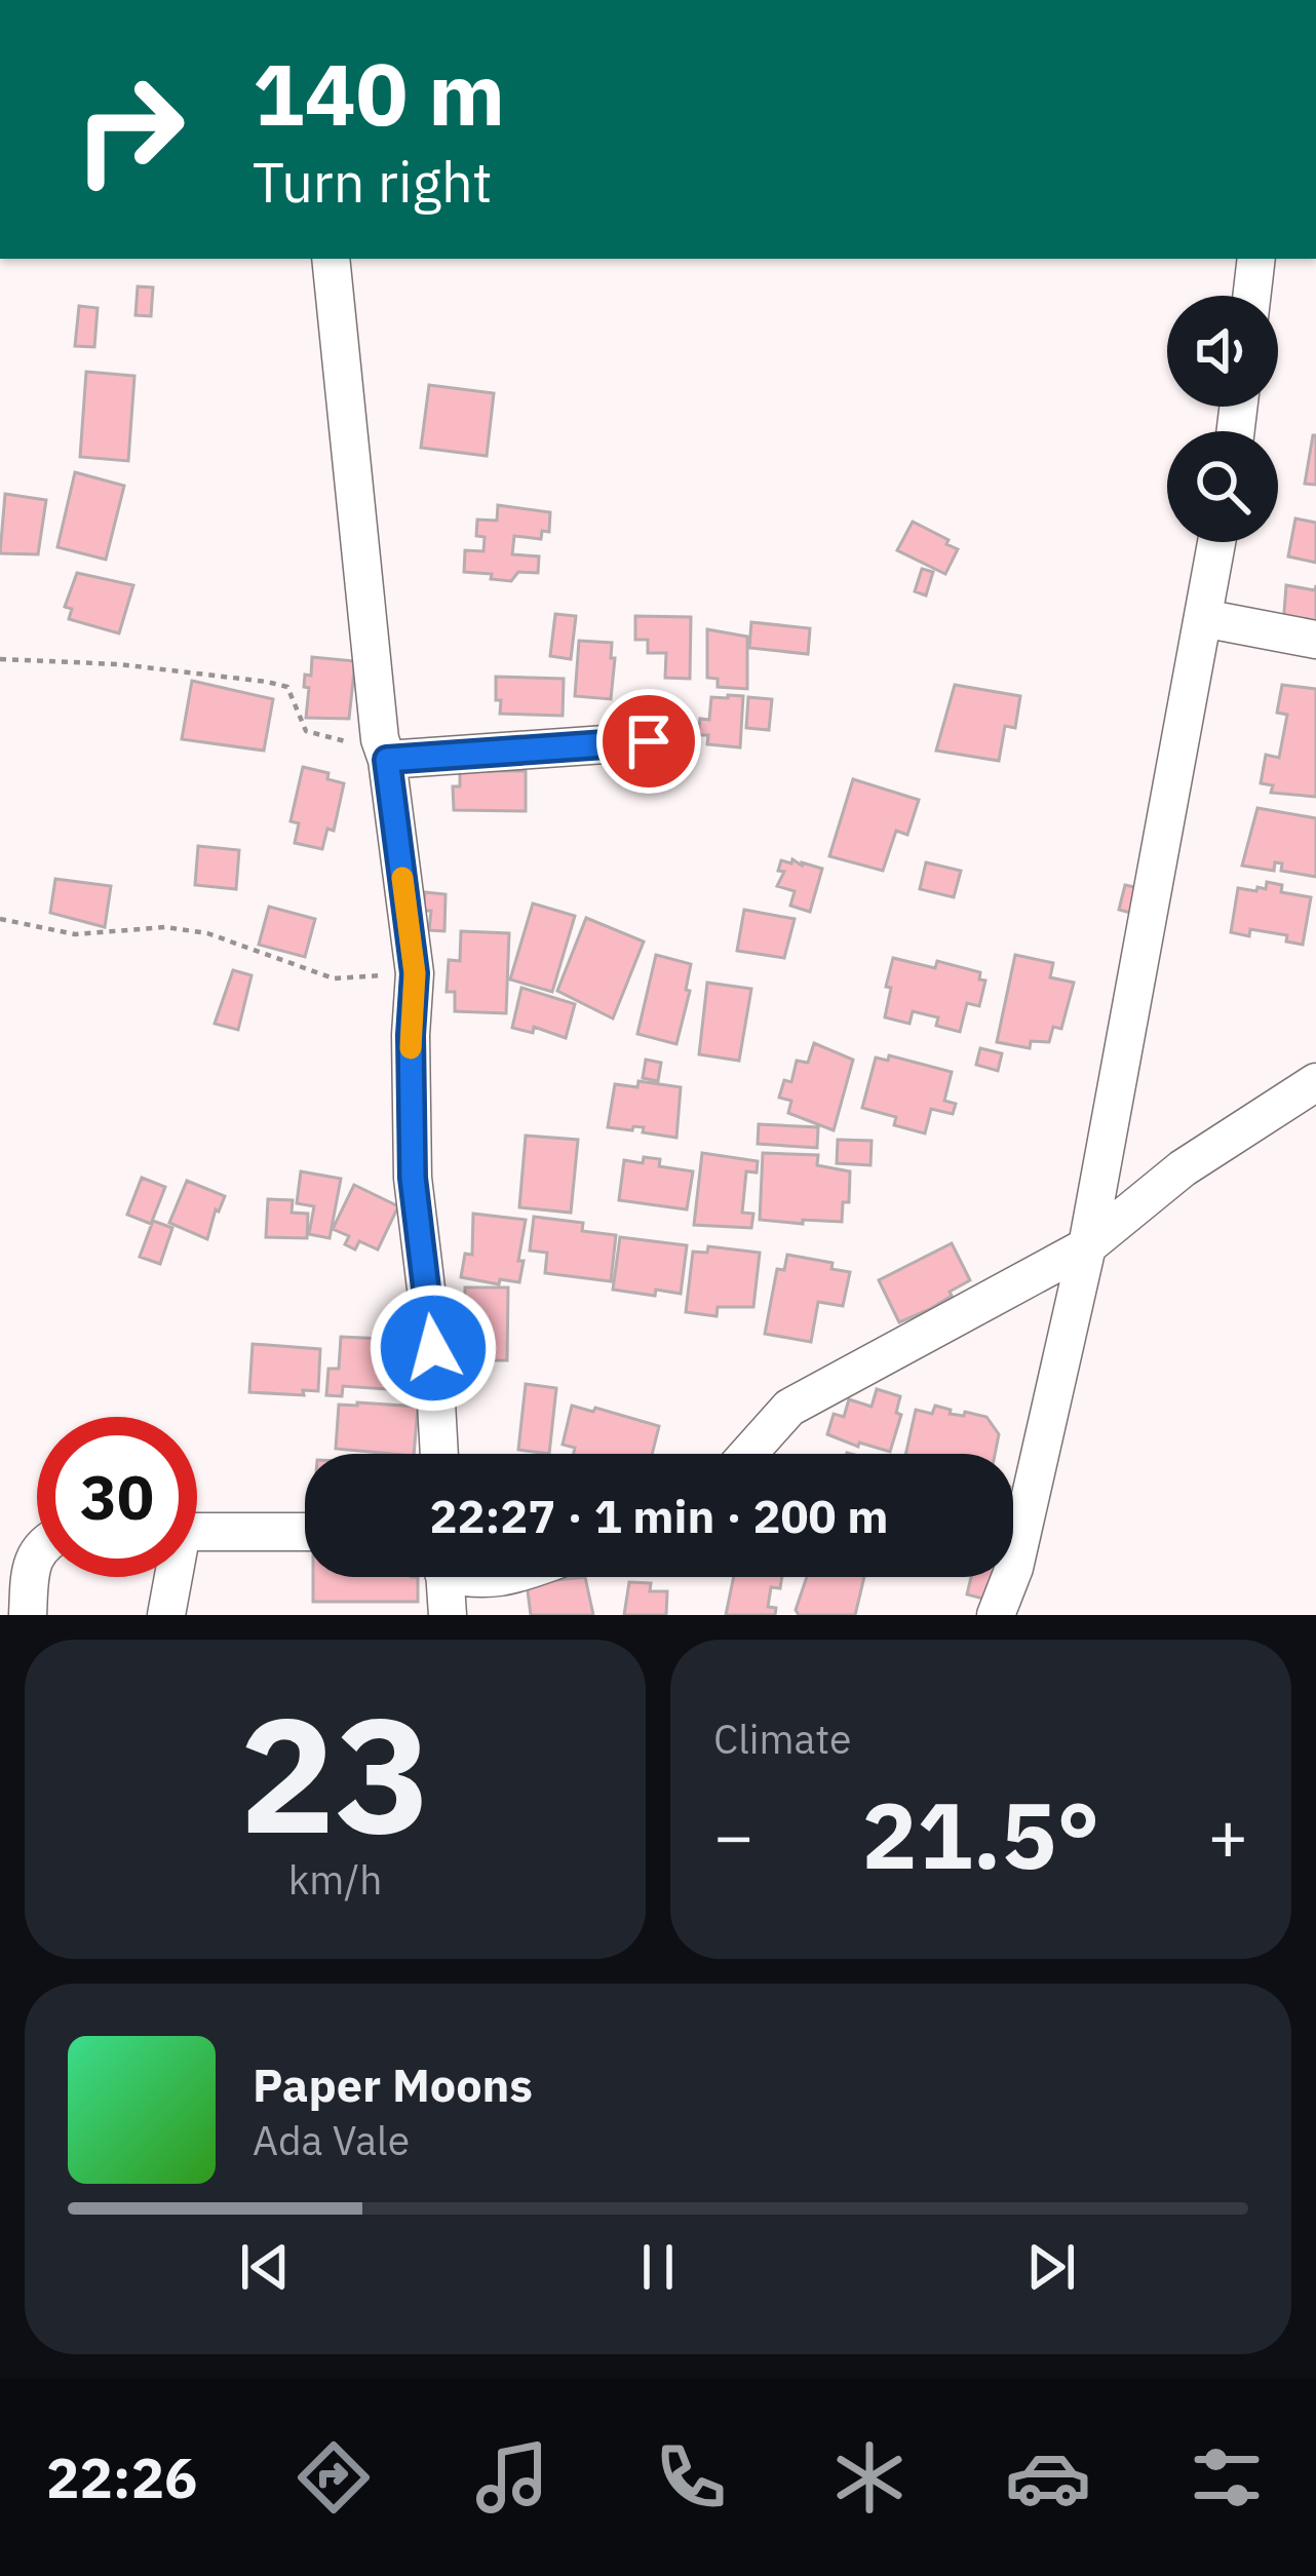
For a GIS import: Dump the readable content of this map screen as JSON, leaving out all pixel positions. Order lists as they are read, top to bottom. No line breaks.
{"page":{"turn":["140 m","Turn right"],"limit":"30","trip":"22:27 · 1 min · 200 m","tile":[["23","km/h"],"Climate"],"heat":["−","21.5°","+"],"song":["Paper Moons","Ada Vale"],"tabs":"22:26"}}
